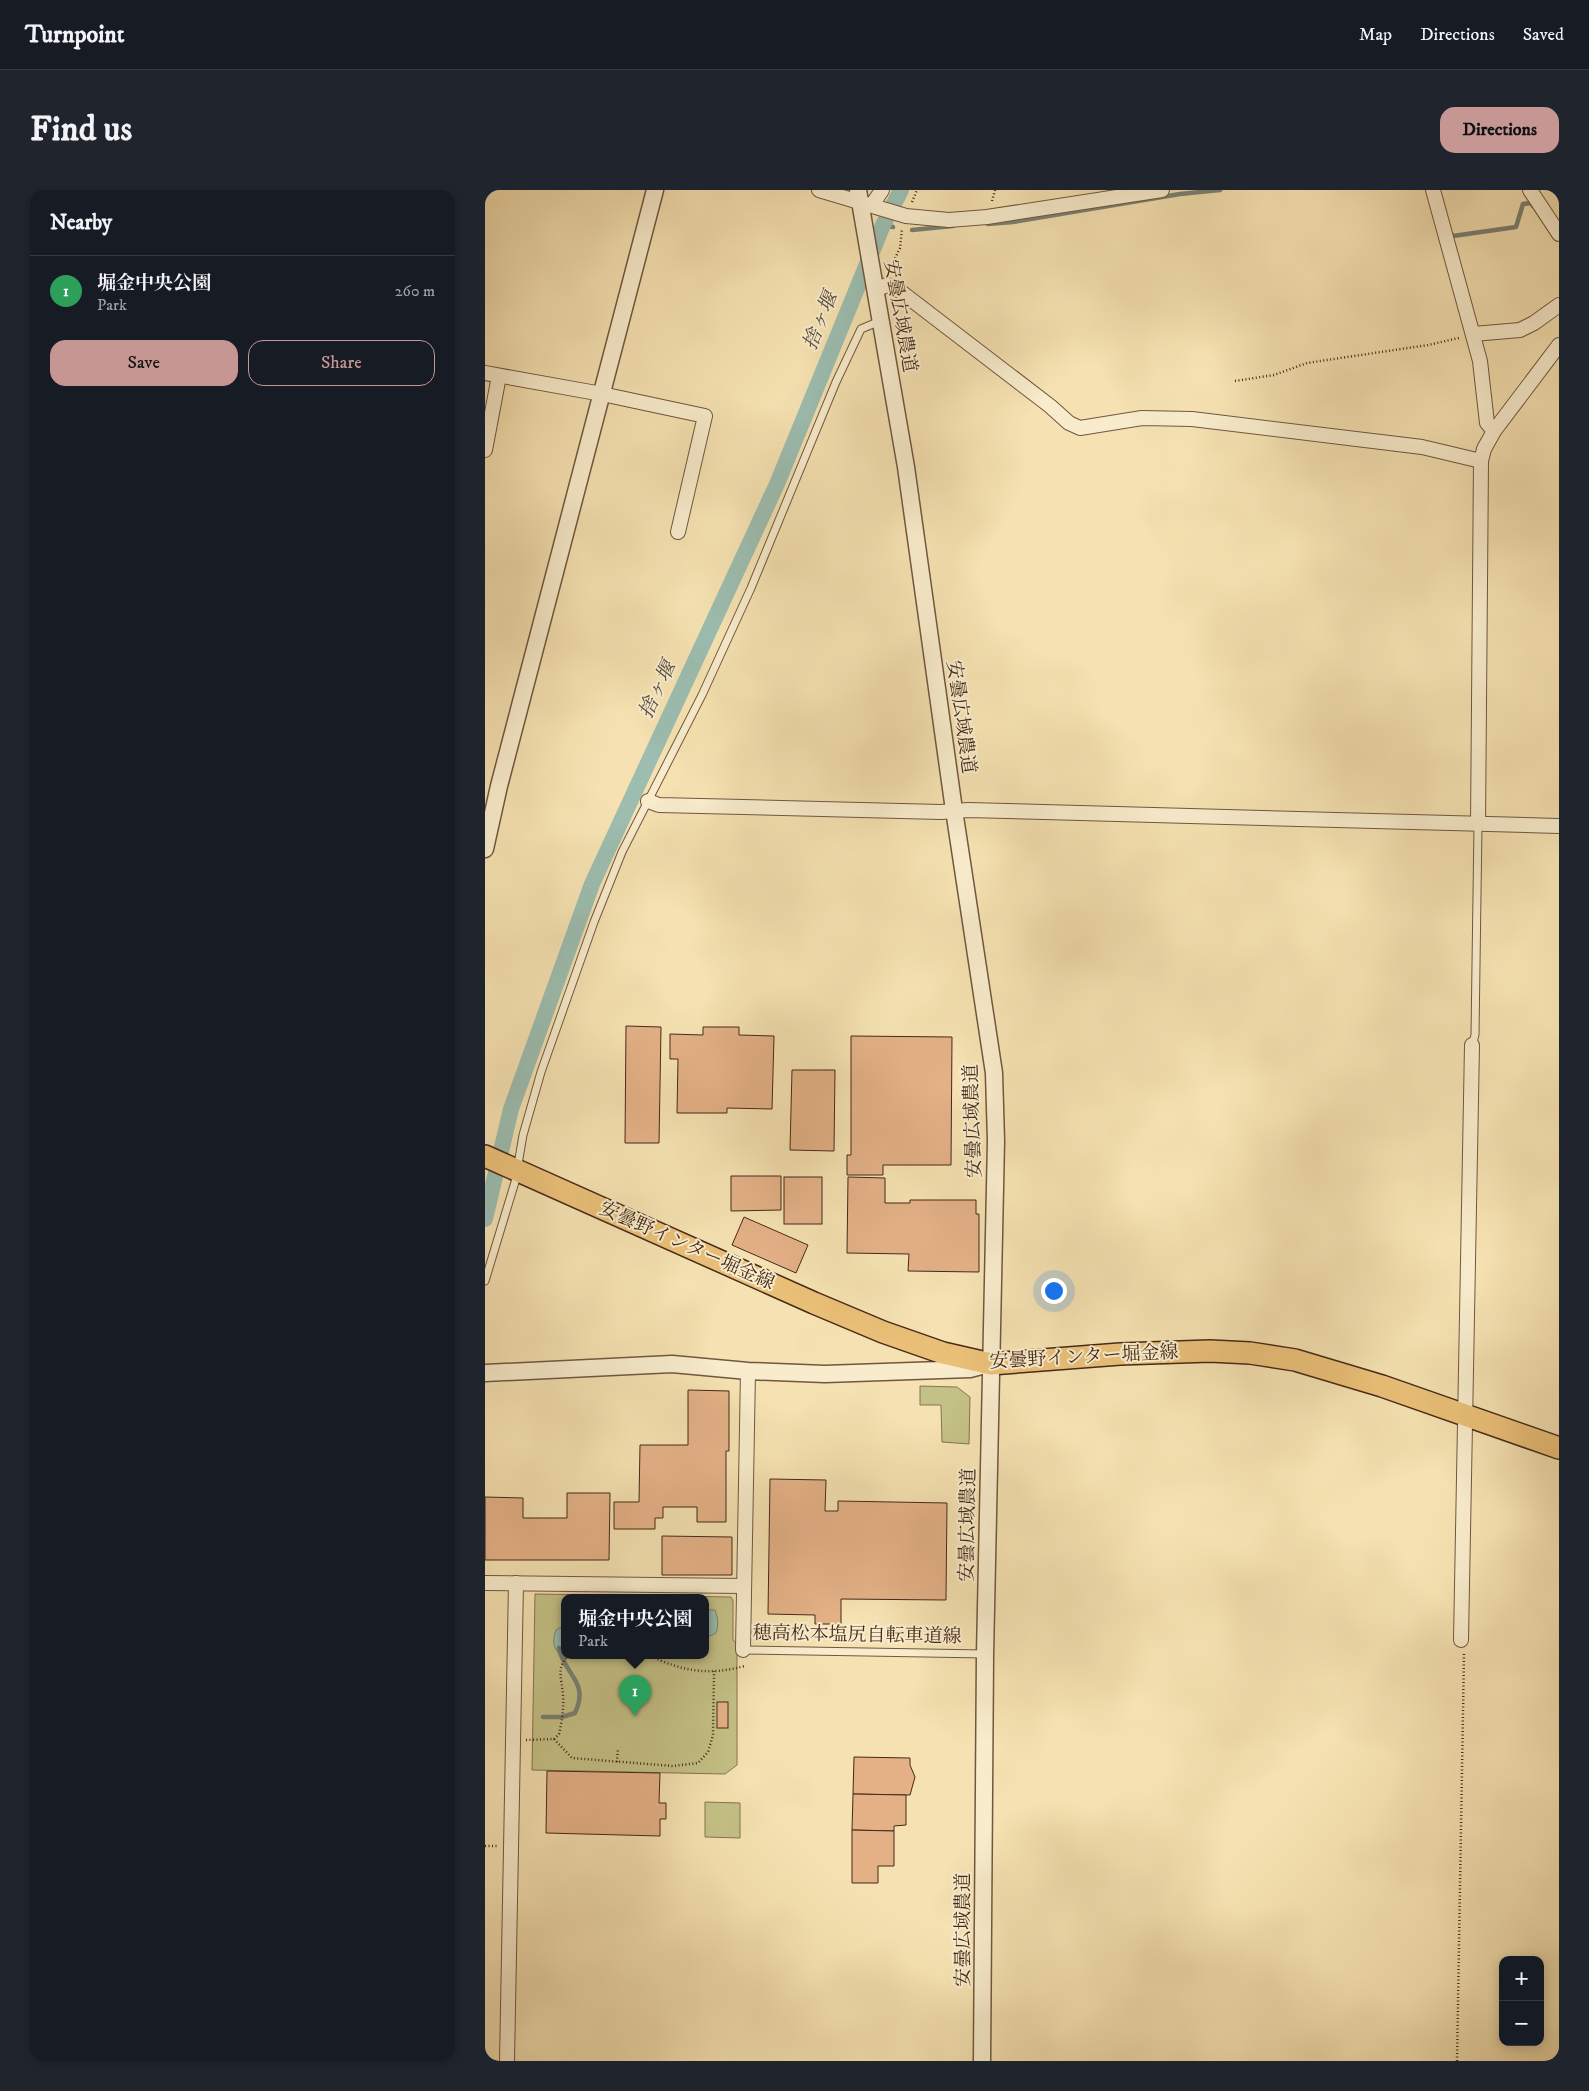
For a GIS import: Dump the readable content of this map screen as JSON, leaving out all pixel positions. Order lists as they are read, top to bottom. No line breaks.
{"streets":{"main road":["安曇野インター堀金線"],"street":["安曇広域農道"],"lane":["穂高松本塩尻自転車道線"]},"crossings":[["安曇広域農道","安曇野インター堀金線"],["安曇広域農道","穂高松本塩尻自転車道線"]],"water":["捨ヶ堰"],"page":{"header":"Turnpoint","nav":["Map","Directions","Saved"],"buttons":["Directions",["Save","Share"]],"title":"Find us","heading":"Nearby","list":[{"mark":"1","name":"堀金中央公園","note":"Park","value":"260 m"}],"popup":["堀金中央公園","Park"],"pins":"1","map_buttons":["+","−"]}}
